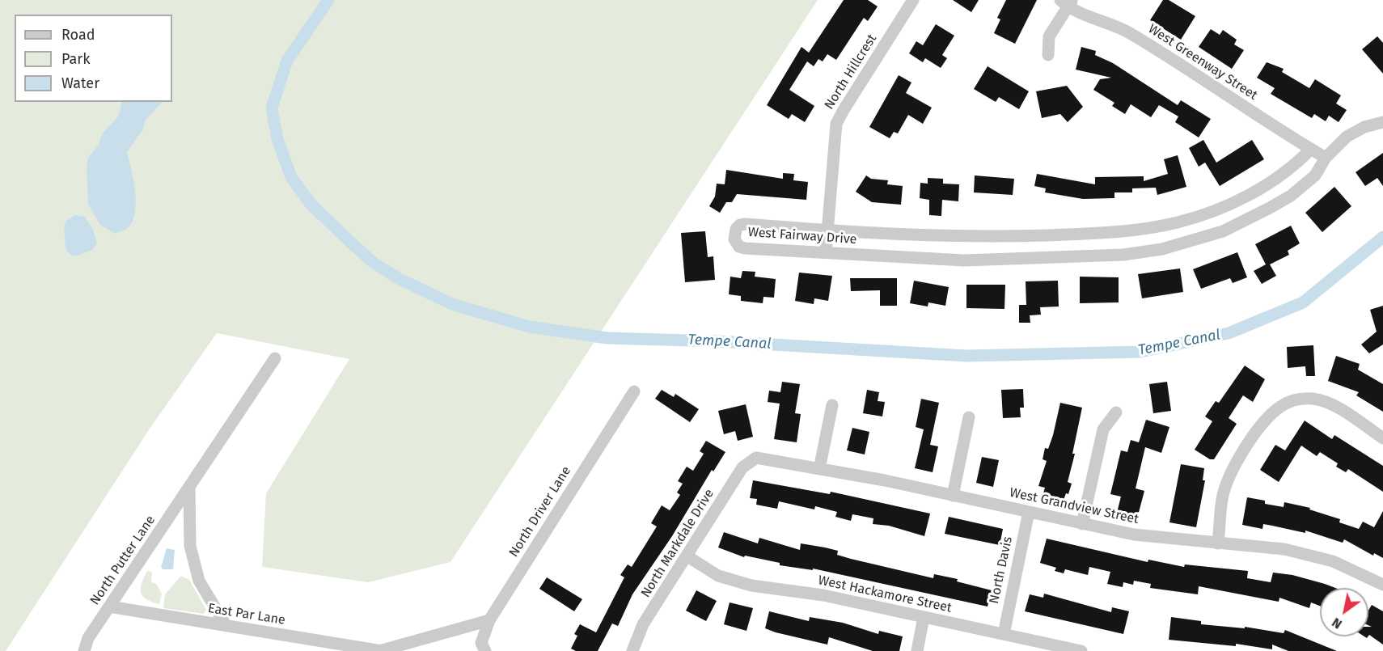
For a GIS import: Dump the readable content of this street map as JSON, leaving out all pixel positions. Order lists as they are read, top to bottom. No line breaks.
{"streets":{"street":["West Greenway Street","North Hillcrest","West Fairway Drive","West Grandview Street","North Driver Lane","North Markdale Drive","North Putter Lane","North Davis","West Hackamore Street","East Par Lane"]},"crossings":[["West Greenway Street","West Fairway Drive"],["North Hillcrest","West Fairway Drive"],["West Grandview Street","North Markdale Drive"],["West Grandview Street","North Davis"],["North Driver Lane","East Par Lane"],["North Markdale Drive","West Hackamore Street"],["North Putter Lane","East Par Lane"],["North Davis","West Hackamore Street"]],"water":["Tempe Canal"],"legend":["Road","Park","Water"],"north":"bottom left"}
